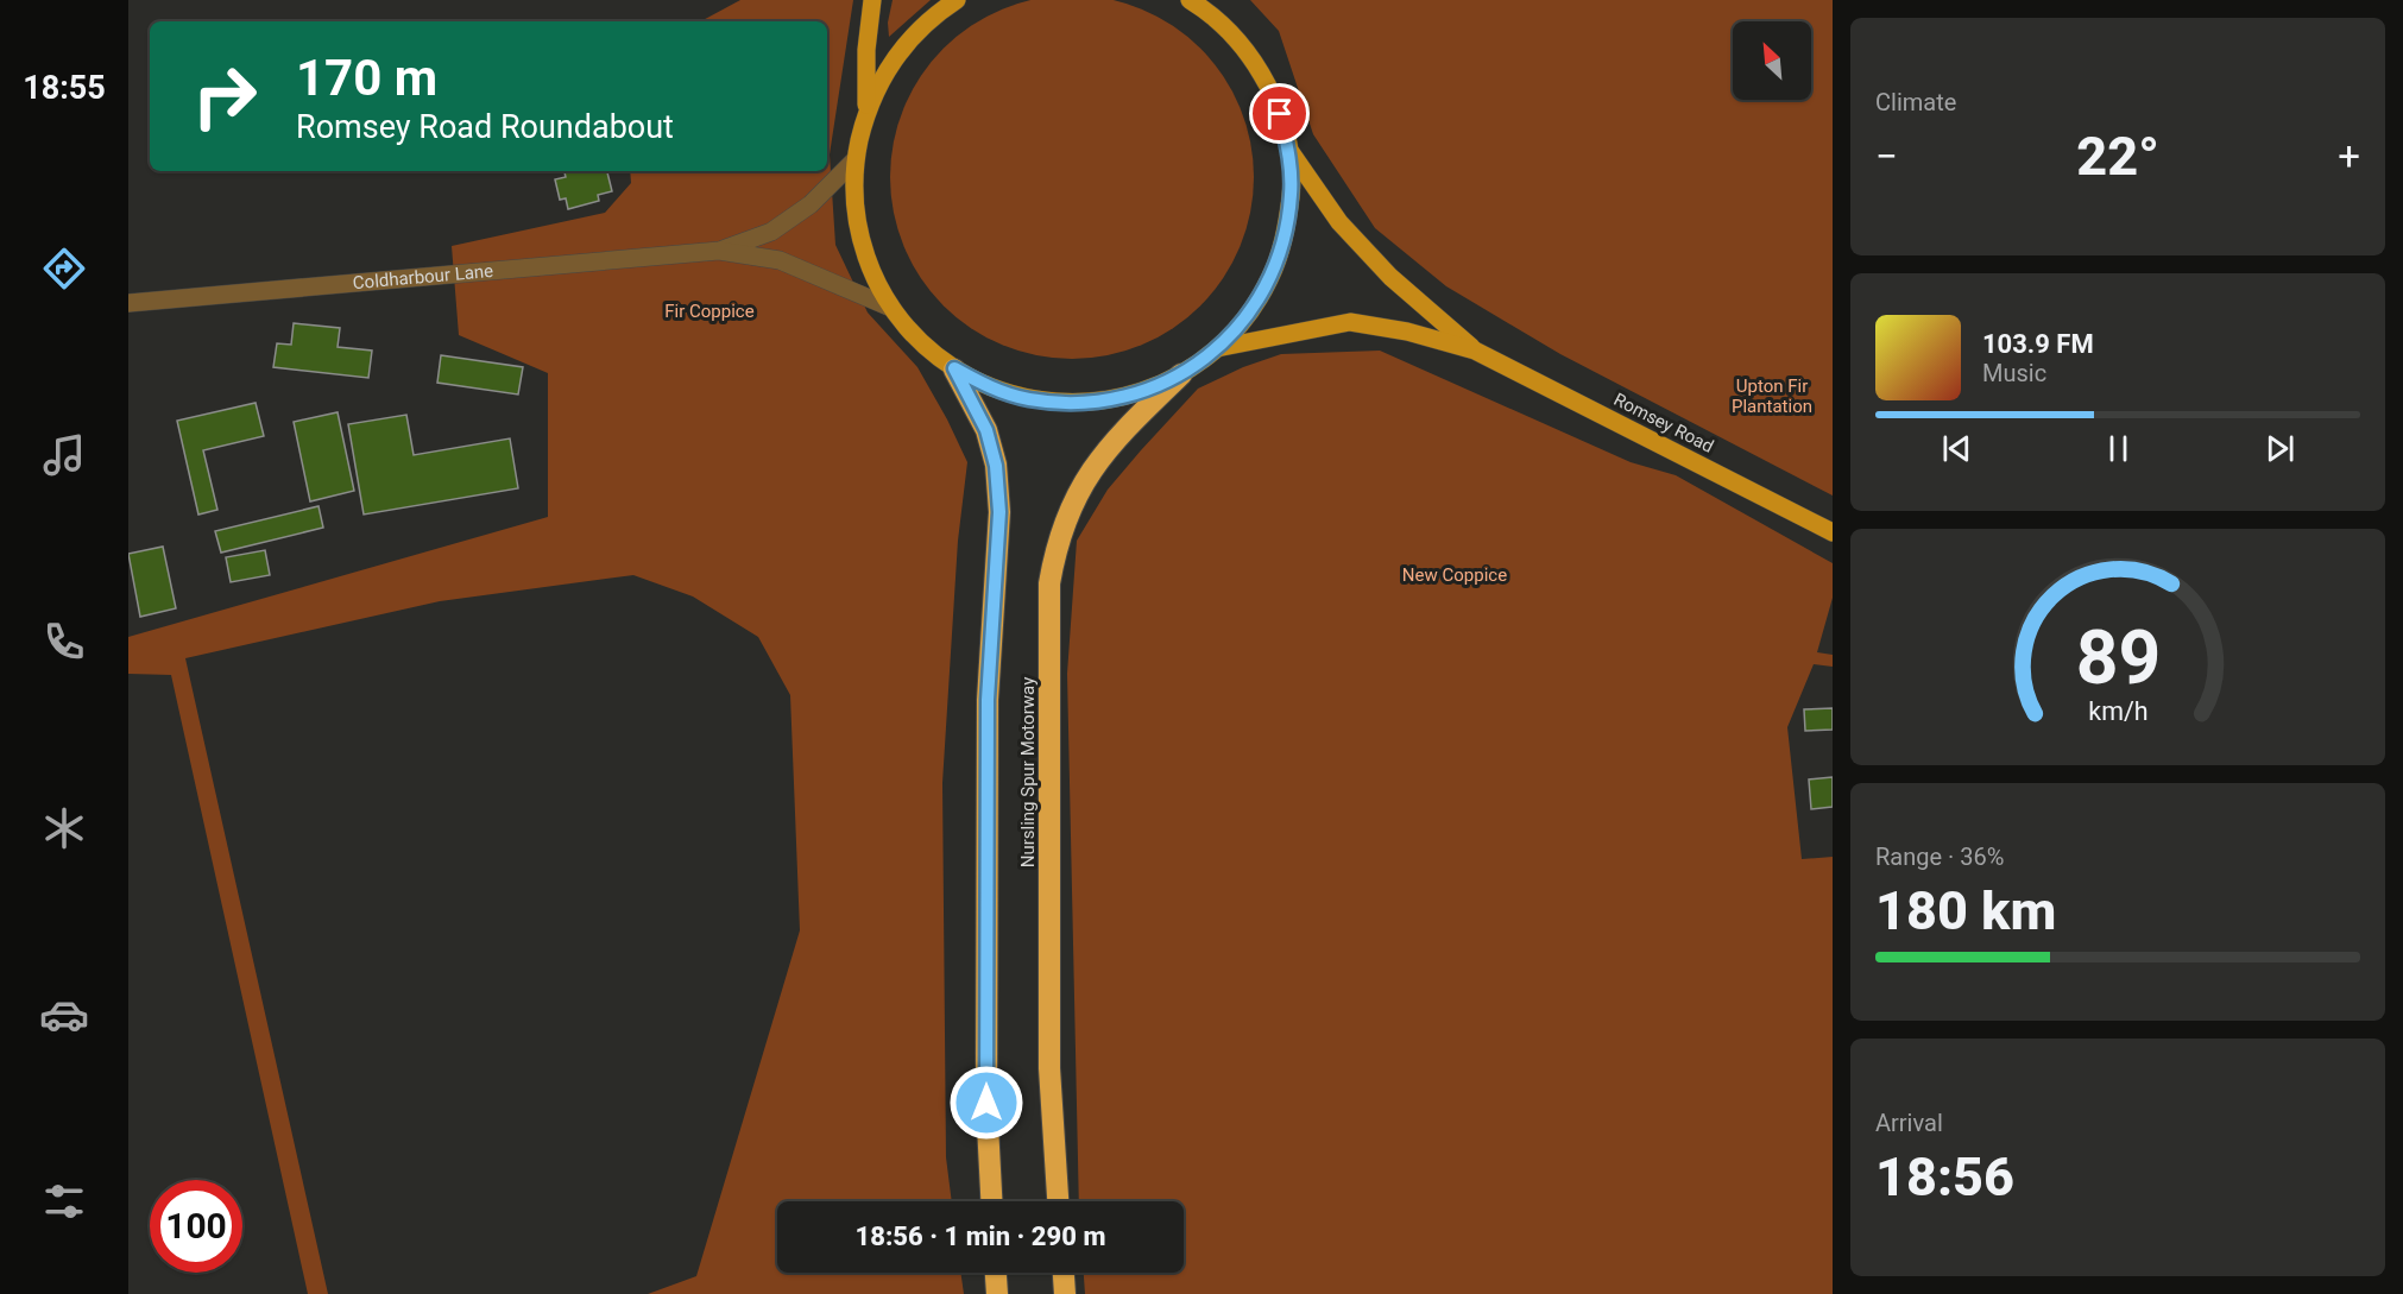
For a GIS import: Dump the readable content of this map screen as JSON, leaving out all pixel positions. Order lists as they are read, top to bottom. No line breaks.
{"streets":{"highway":["Nursling Spur Motorway"],"main road":["Romsey Road"],"street":["Coldharbour Lane"]},"parks":["Fir Coppice","Upton Fir Plantation","New Coppice"],"north":"top left","page":{"tabs":"18:55","tile":["Climate",["Range · 36%","180 km"],["Arrival","18:56"]],"turn":["170 m","Romsey Road Roundabout"],"heat":["−","22°","+"],"song":["103.9 FM","Music"],"limit":"100","trip":"18:56 · 1 min · 290 m","gauge":["89","km/h"]}}
